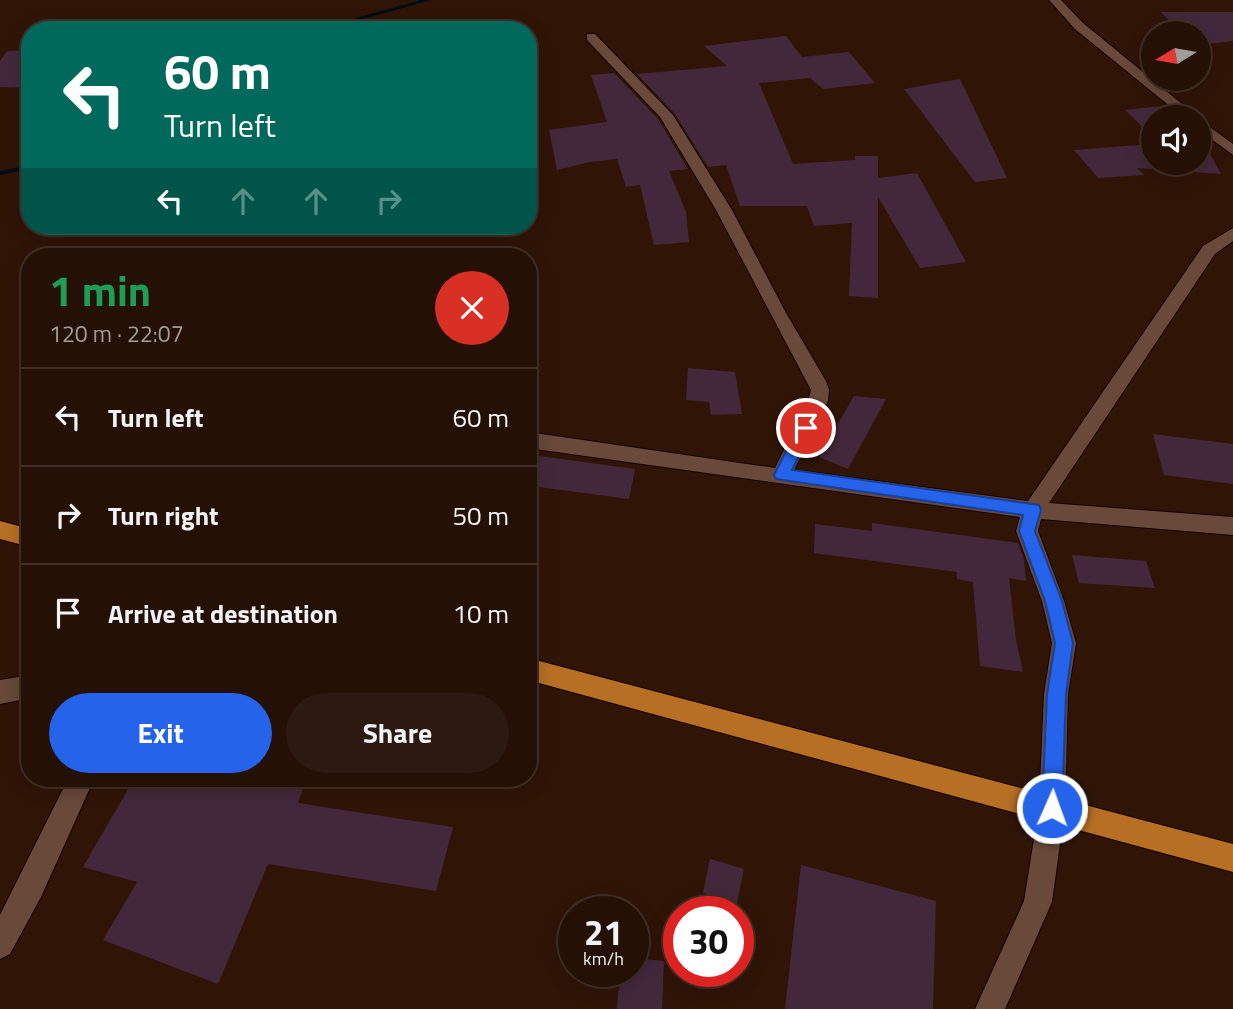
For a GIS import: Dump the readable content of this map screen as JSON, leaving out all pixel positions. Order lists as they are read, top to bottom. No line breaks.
{"north":"left","page":{"turn":["60 m","Turn left"],"heading":["1 min","120 m · 22:07"],"list":[{"name":"Turn left","value":"60 m"},{"name":"Turn right","value":"50 m"},{"name":"Arrive at destination","value":"10 m"}],"buttons":["Exit","Share"],"speed":"21 km/h","limit":"30"}}
